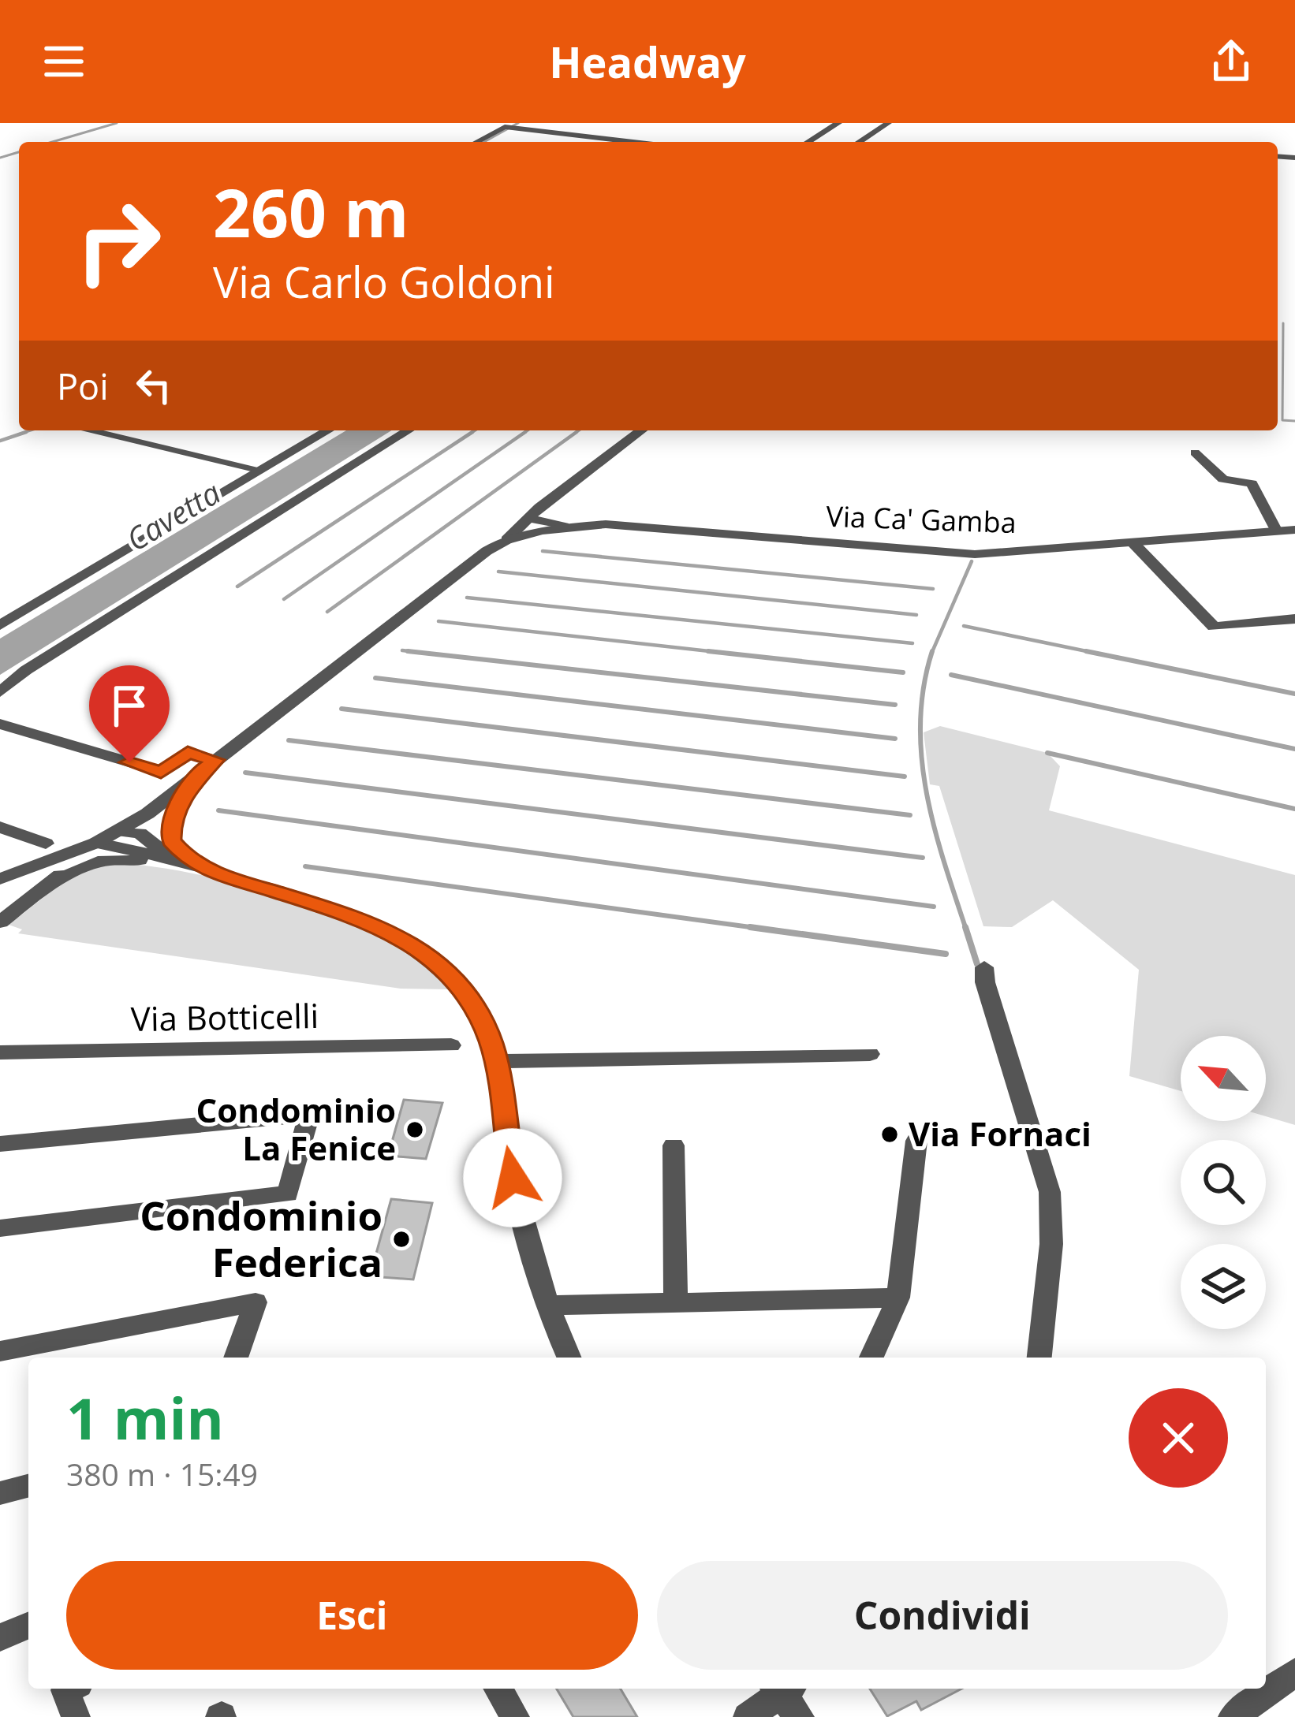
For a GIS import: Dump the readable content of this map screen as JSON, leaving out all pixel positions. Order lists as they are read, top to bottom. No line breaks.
{"streets":{"street":["Via Ca' Gamba","Via Botticelli"]},"water":["Cavetta"],"places":["Condominio La Fenice","Via Fornaci","Condominio Federica"],"north":"top left","page":{"header":"Headway","turn":["260 m","Via Carlo Goldoni"],"then":"Poi","heading":["1 min","380 m · 15:49"],"buttons":["Esci","Condividi"]}}
